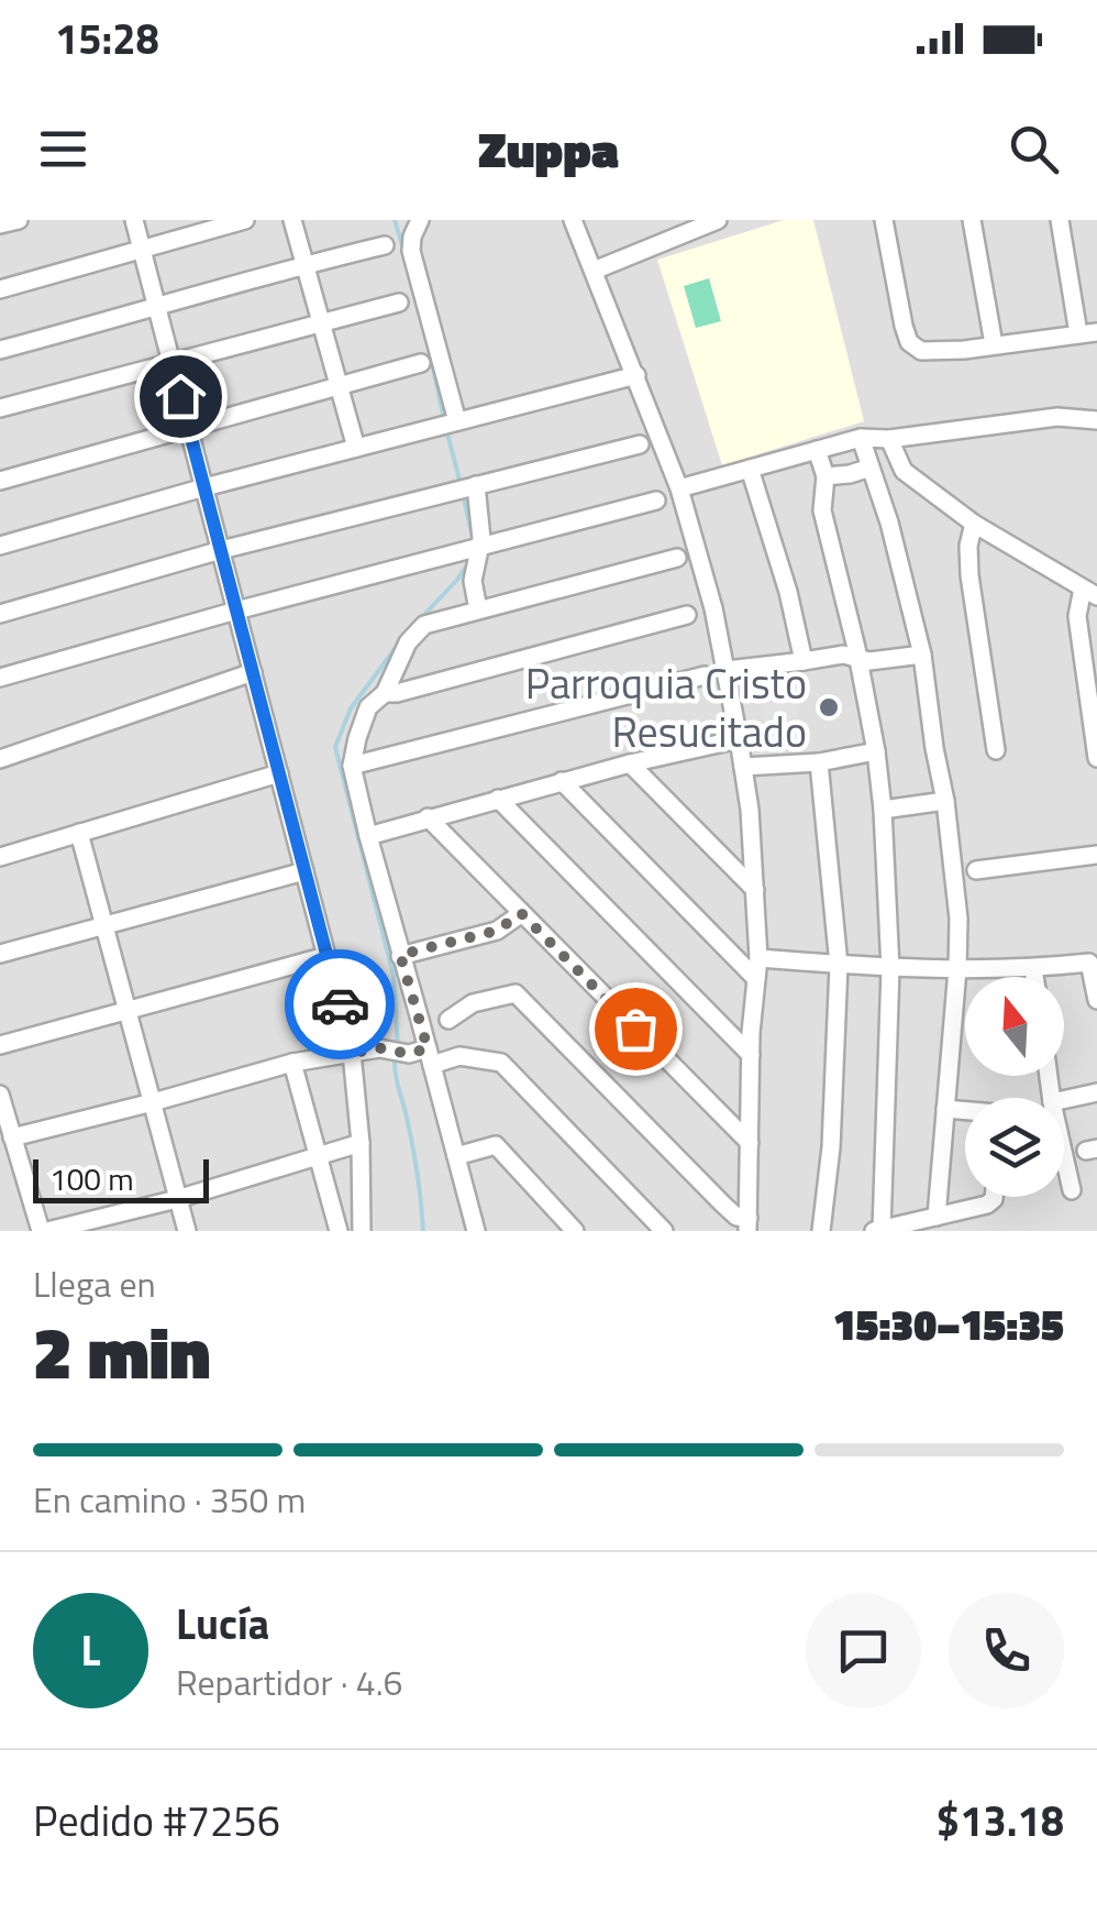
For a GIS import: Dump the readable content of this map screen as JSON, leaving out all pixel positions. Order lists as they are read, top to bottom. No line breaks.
{"places":["Parroquia Cristo Resucitado"],"scale_bar":"100 m","north":"top","page":{"status":"15:28","header":"Zuppa","scale":"100 m","heading":["2 min","Llega en","15:30–15:35"],"panel":["Lucía","Repartidor · 4.6","Pedido #7256","$13.18"],"bar":"En camino · 350 m","round":"L"}}
